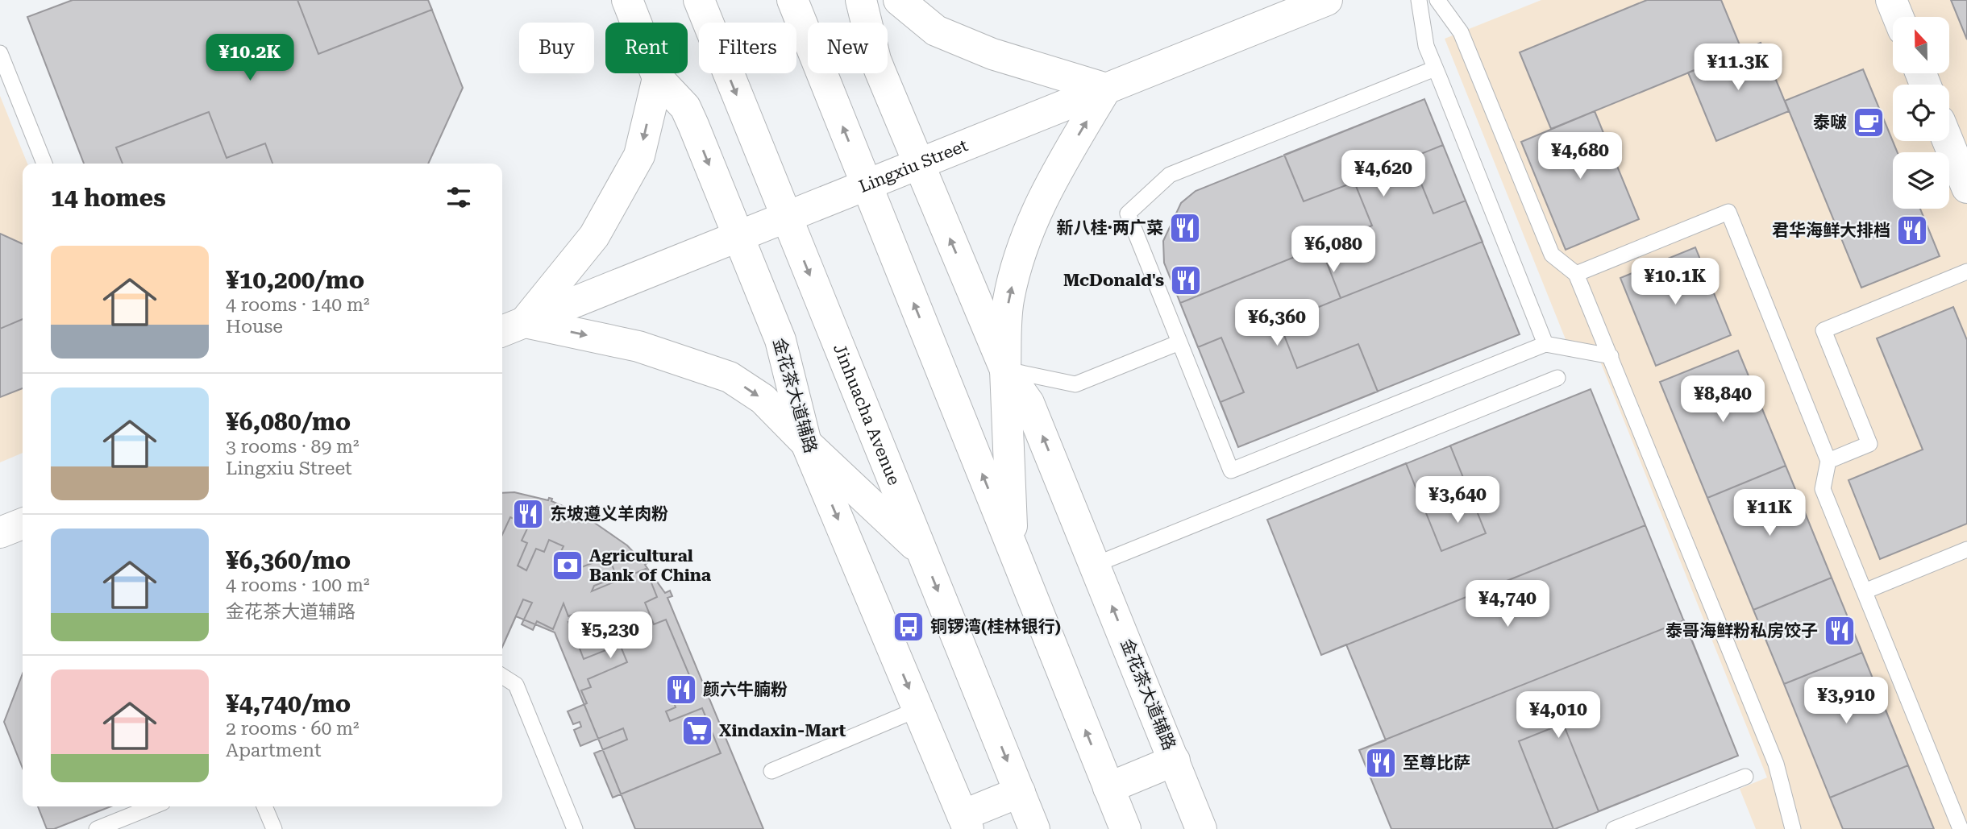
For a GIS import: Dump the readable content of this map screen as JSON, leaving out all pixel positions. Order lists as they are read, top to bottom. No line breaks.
{"streets":{"main road":["Lingxiu Street","金花茶大道辅路","Jinhuacha Avenue"]},"crossings":[["Lingxiu Street","金花茶大道辅路"],["Lingxiu Street","Jinhuacha Avenue"]],"places":{"cafe":["泰啵"],"restaurant":["新八桂·两广菜","君华海鲜大排档","McDonald's","东坡遵义羊肉粉","泰哥海鲜粉私房饺子","颜六牛腩粉","至尊比萨"],"bank":["Agricultural Bank of China"],"bus stop":["铜锣湾(桂林银行)"],"supermarket":["Xindaxin-Mart"]},"north":"top","page":{"chip":["Buy","Rent","Filters","New"],"price":["¥10.2K","¥11.3K","¥4,680","¥4,620","¥6,080","¥10.1K","¥6,360","¥8,840","¥3,640","¥11K","¥4,740","¥5,230","¥3,910","¥4,010"],"heading":"14 homes","list":[{"name":"¥10,200/mo","note":"4 rooms · 140 m² · House"},{"name":"¥6,080/mo","note":"3 rooms · 89 m² · Lingxiu Street"},{"name":"¥6,360/mo","note":"4 rooms · 100 m² · 金花茶大道辅路"},{"name":"¥4,740/mo","note":"2 rooms · 60 m² · Apartment"}]}}
